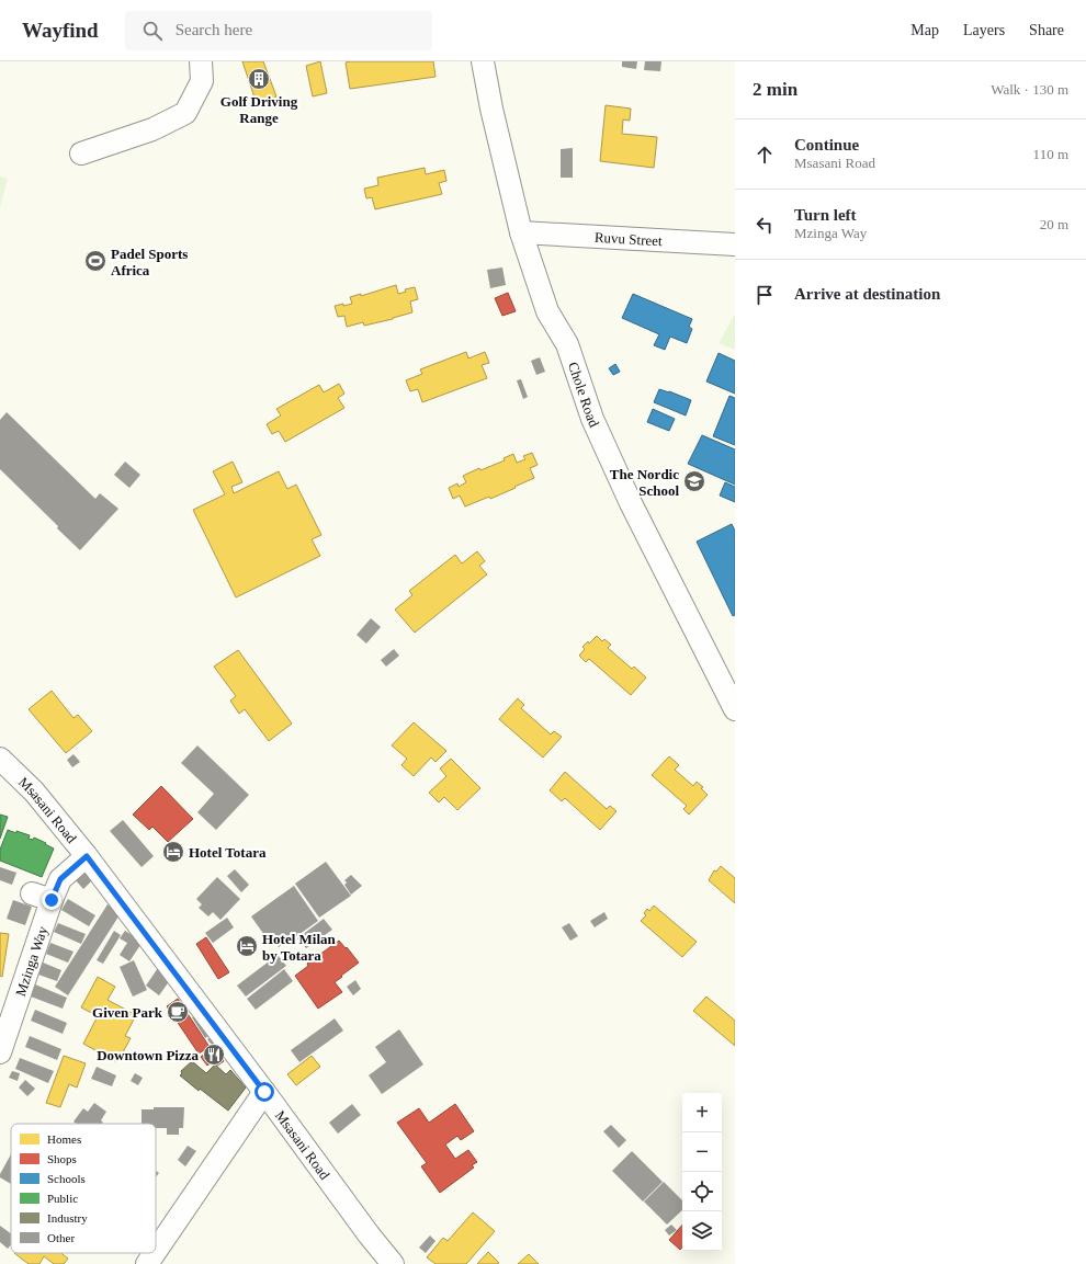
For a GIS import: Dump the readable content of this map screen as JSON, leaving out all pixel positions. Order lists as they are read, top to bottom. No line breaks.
{"streets":{"street":["Ruvu Street","Chole Road","Msasani Road","Mzinga Way"]},"crossings":[["Ruvu Street","Chole Road"],["Msasani Road","Mzinga Way"]],"places":{"building":["Golf Driving Range"],"sports":["Padel Sports Africa"],"school or university":["The Nordic School"],"hotel":["Hotel Totara","Hotel Milan by Totara"],"cafe":["Given Park"],"restaurant":["Downtown Pizza"]},"legend":["Homes","Shops","Schools","Public","Industry","Other"],"page":{"header":"Wayfind","search":"Search here","nav":["Map","Layers","Share"],"heading":["2 min","Walk · 130 m"],"list":[["Continue","Msasani Road","110 m"],["Turn left","Mzinga Way","20 m"],"Arrive at destination"],"map_buttons":["+","−"]}}
